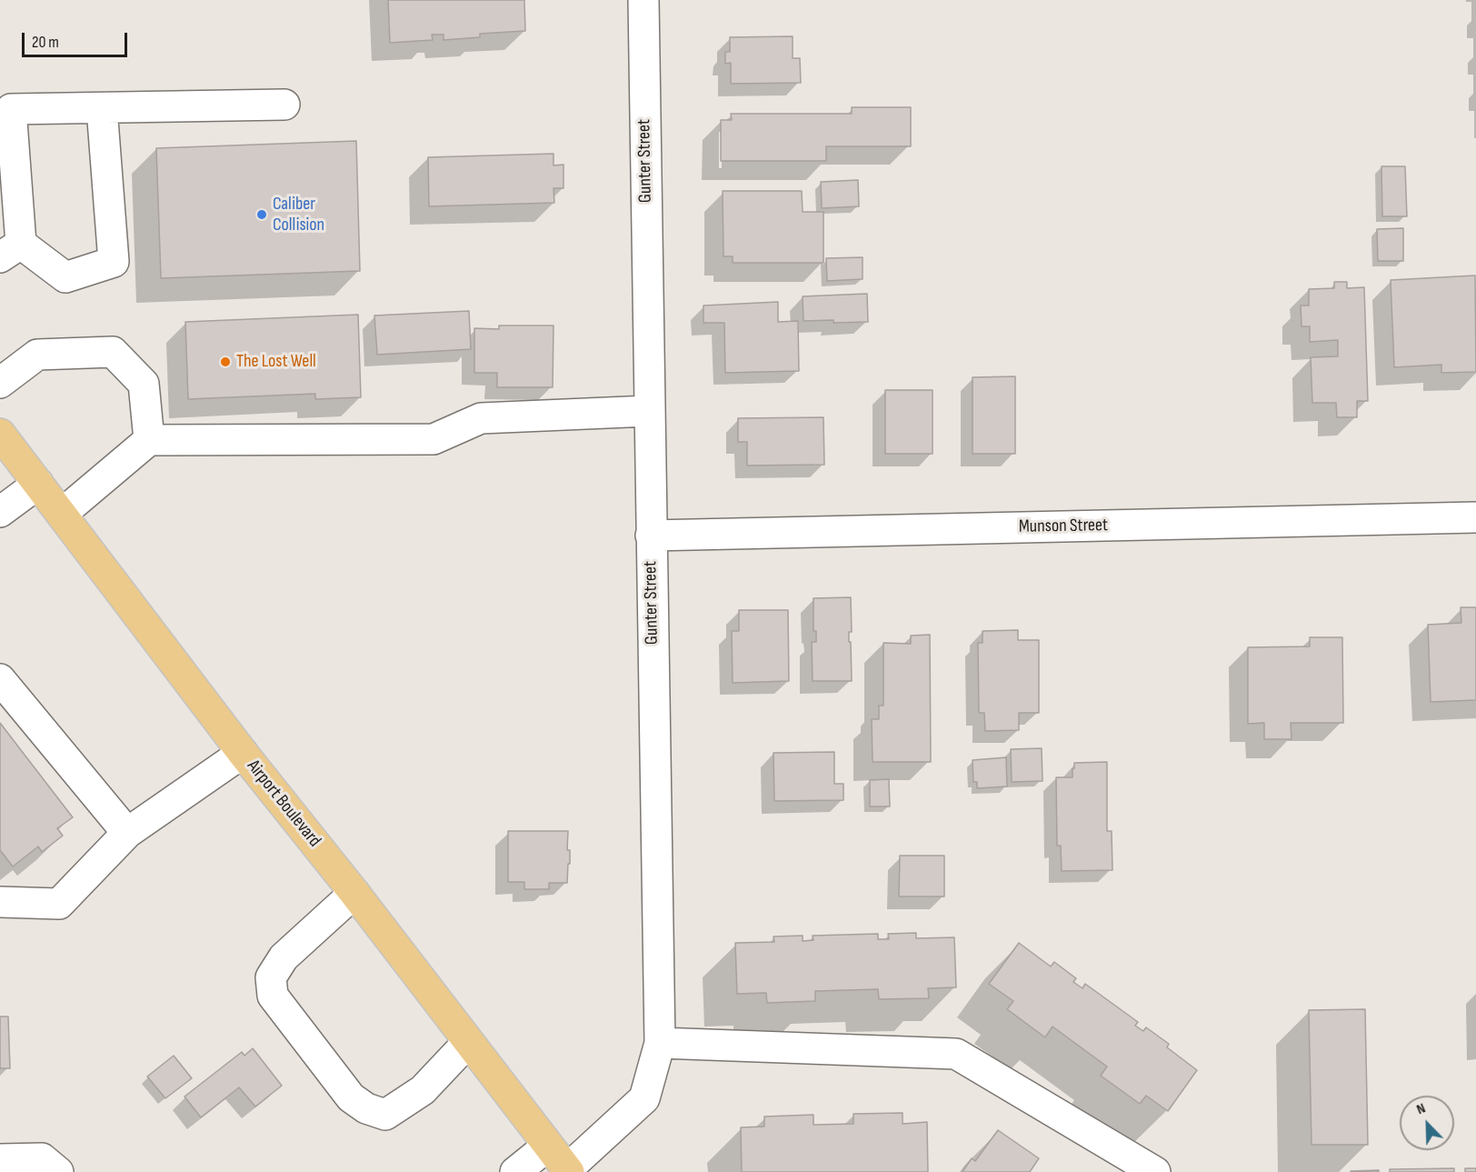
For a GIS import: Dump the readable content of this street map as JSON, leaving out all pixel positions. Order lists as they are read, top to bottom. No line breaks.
{"streets":{"main road":["Airport Boulevard"],"street":["Gunter Street","Munson Street"]},"crossings":[["Gunter Street","Munson Street"],["Gunter Street","Airport Boulevard"]],"places":["Caliber Collision","The Lost Well"],"scale_bar":"20 m","north":"top left"}
